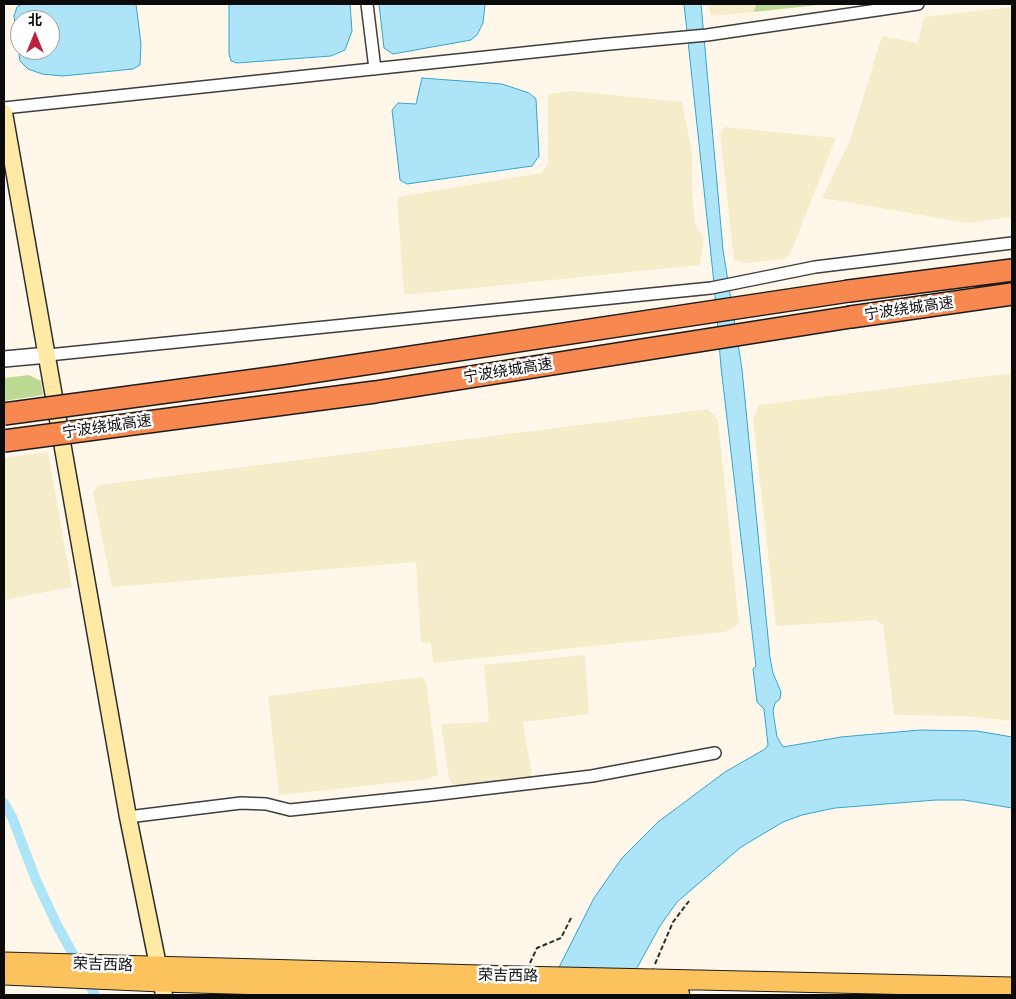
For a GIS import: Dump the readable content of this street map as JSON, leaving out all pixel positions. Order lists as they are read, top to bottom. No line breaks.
{"streets":{"highway":["宁波绕城高速"],"main road":["荣吉西路"]},"north":"top"}
